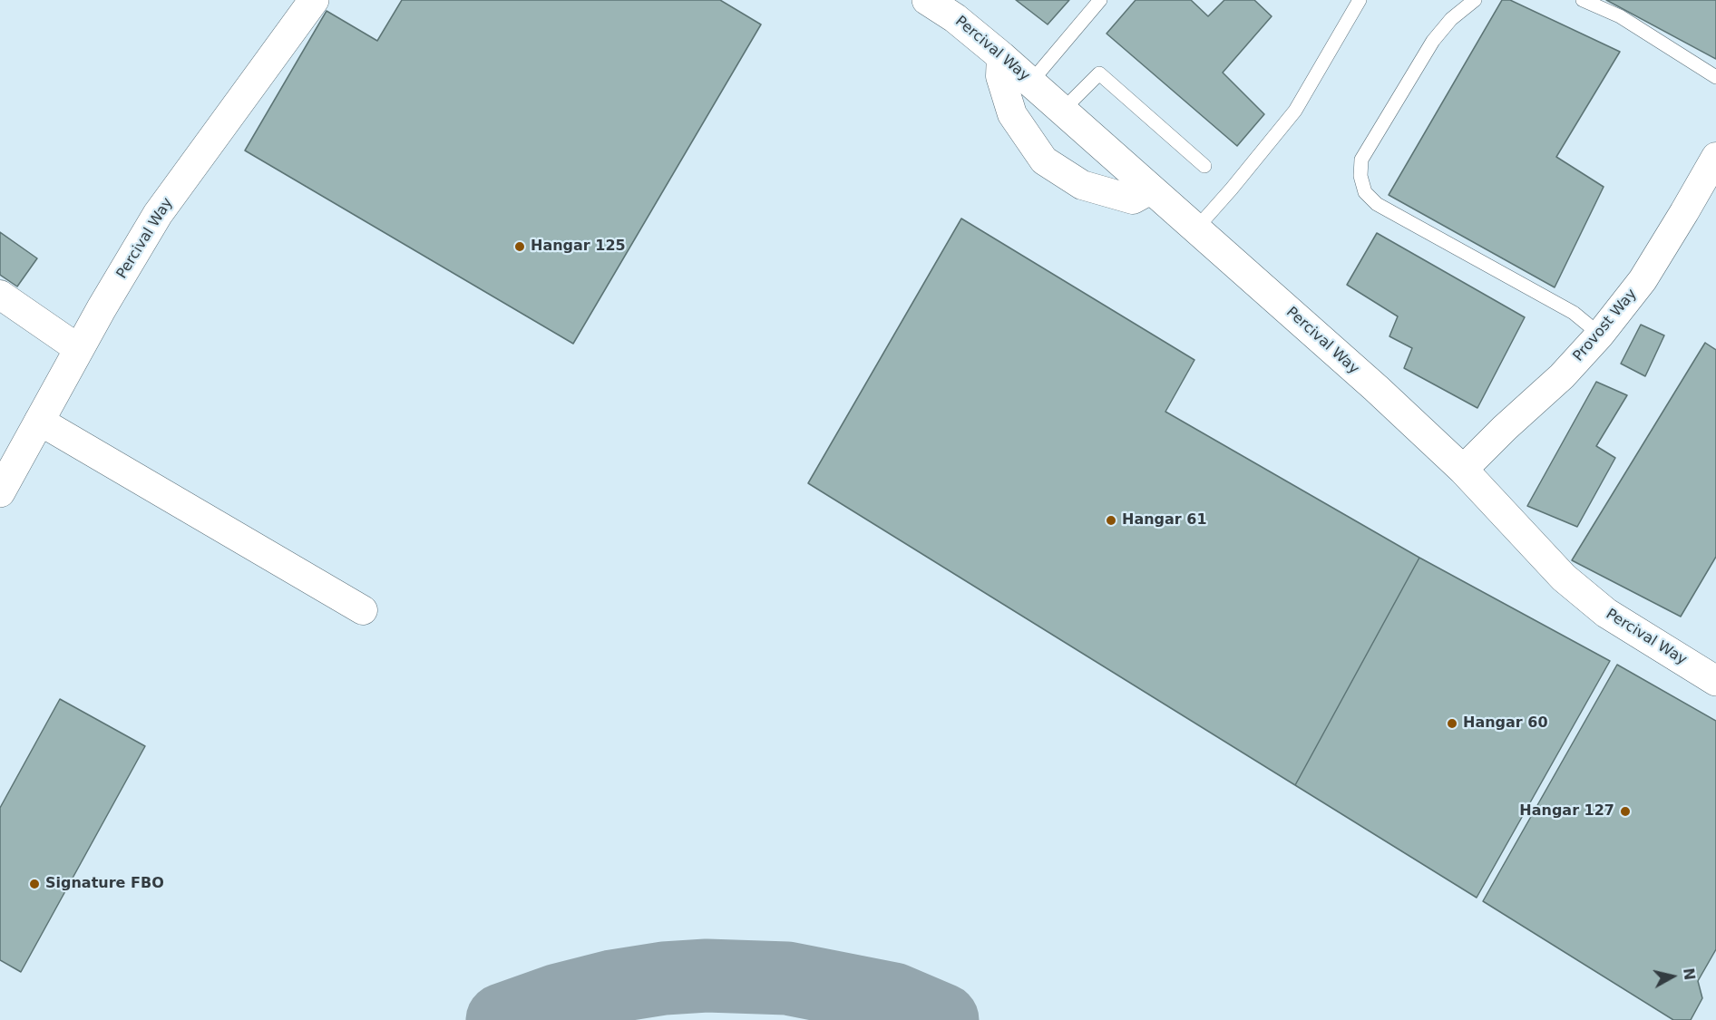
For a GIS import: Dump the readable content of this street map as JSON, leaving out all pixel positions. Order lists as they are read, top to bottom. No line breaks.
{"streets":{"street":["Percival Way","Provost Way"]},"crossings":[["Percival Way","Provost Way"]],"places":["Hangar 125","Hangar 61","Hangar 60","Hangar 127","Signature FBO"],"north":"right"}
